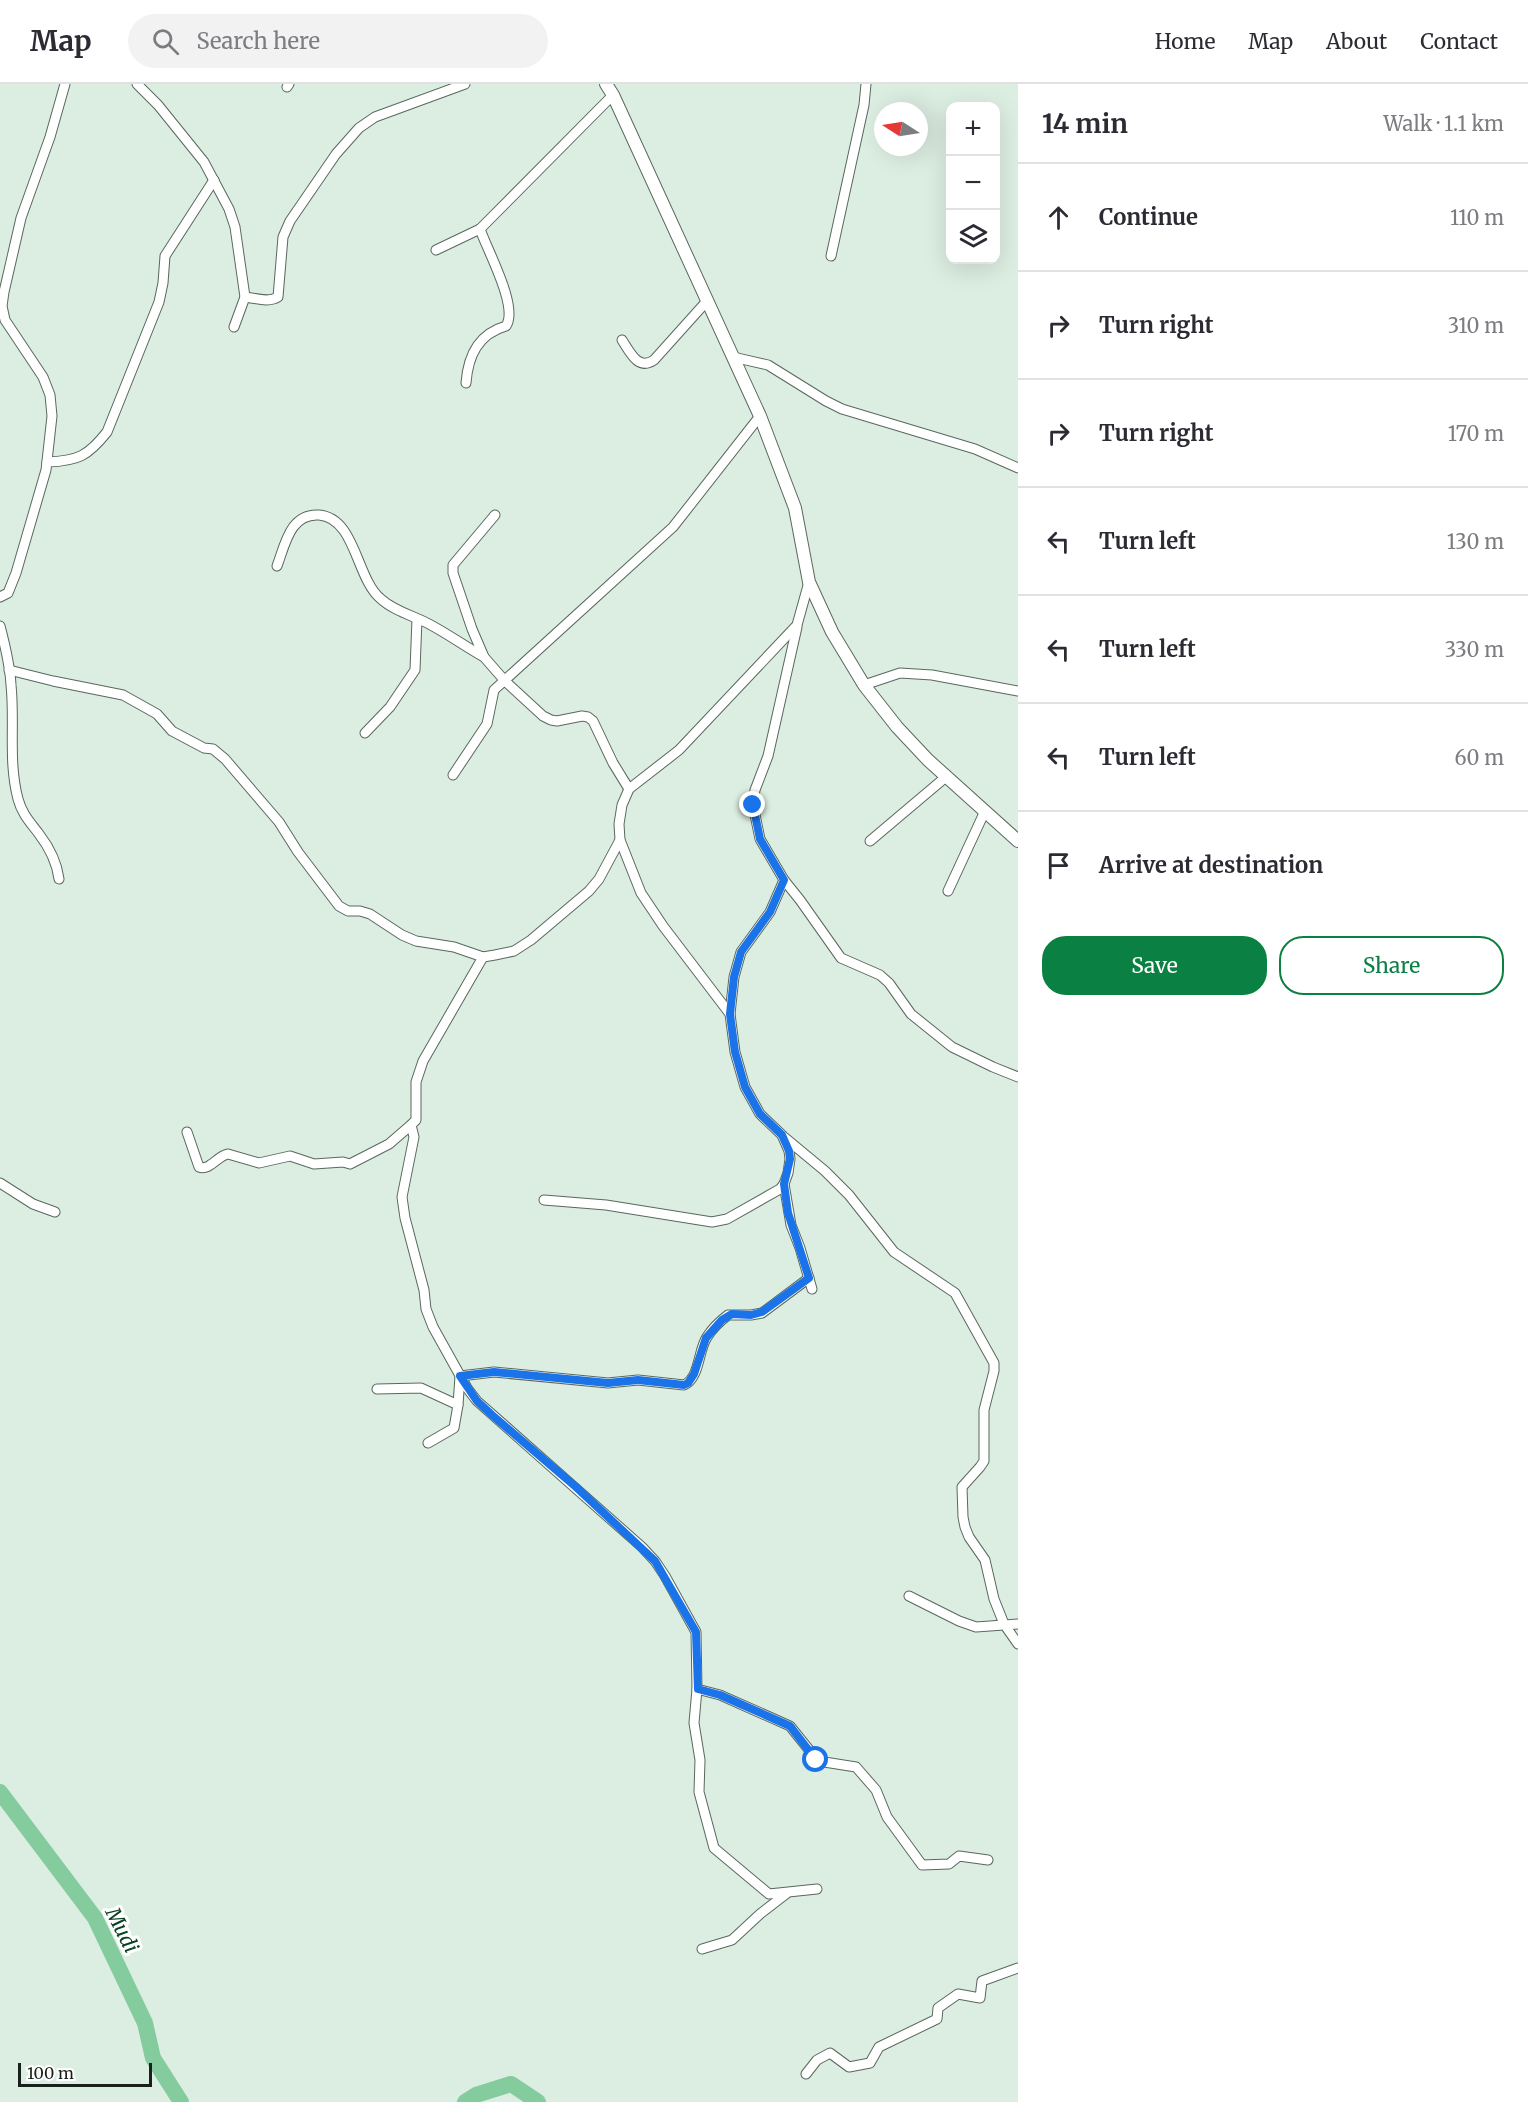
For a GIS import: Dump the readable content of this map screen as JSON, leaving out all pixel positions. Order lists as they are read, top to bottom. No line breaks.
{"water":["Mudi"],"scale_bar":"100 m","north":"left","page":{"header":"Map","search":"Search here","nav":["Home","Map","About","Contact"],"heading":["14 min","Walk · 1.1 km"],"map_buttons":["+","−"],"list":[["Continue","110 m"],["Turn right","310 m"],["Turn right","170 m"],["Turn left","130 m"],["Turn left","330 m"],["Turn left","60 m"],"Arrive at destination"],"buttons":["Save","Share"],"scale":"100 m"}}
